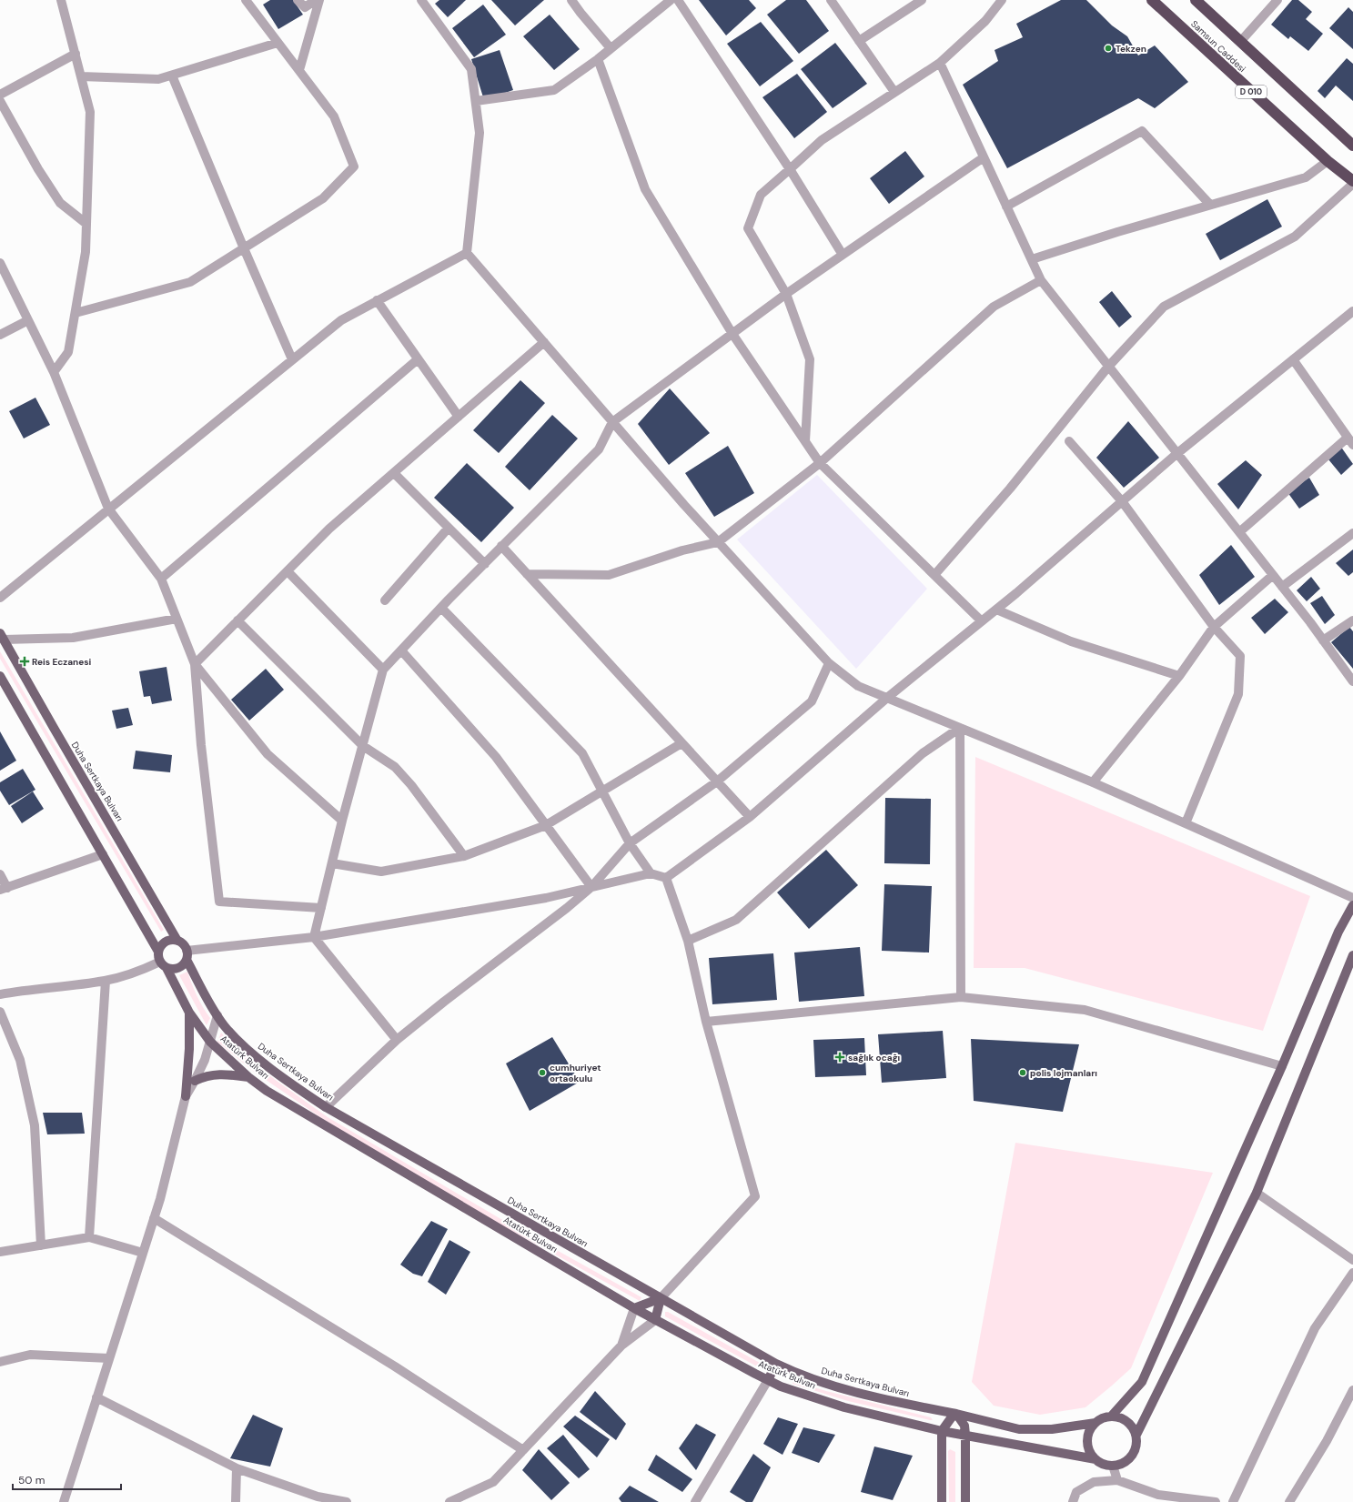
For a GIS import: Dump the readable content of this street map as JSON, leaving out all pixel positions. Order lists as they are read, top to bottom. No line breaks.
{"streets":{"highway":["Samsun Caddesi","D 010"],"main road":["Duha Sertkaya Bulvarı","Atatürk Bulvarı"]},"crossings":[["Duha Sertkaya Bulvarı","Atatürk Bulvarı"]],"places":{"other":["Tekzen","cumhuriyet ortaokulu","polis lojmanları"],"health":["Reis Eczanesi","sağlık ocağı"]},"scale_bar":"50 m"}
